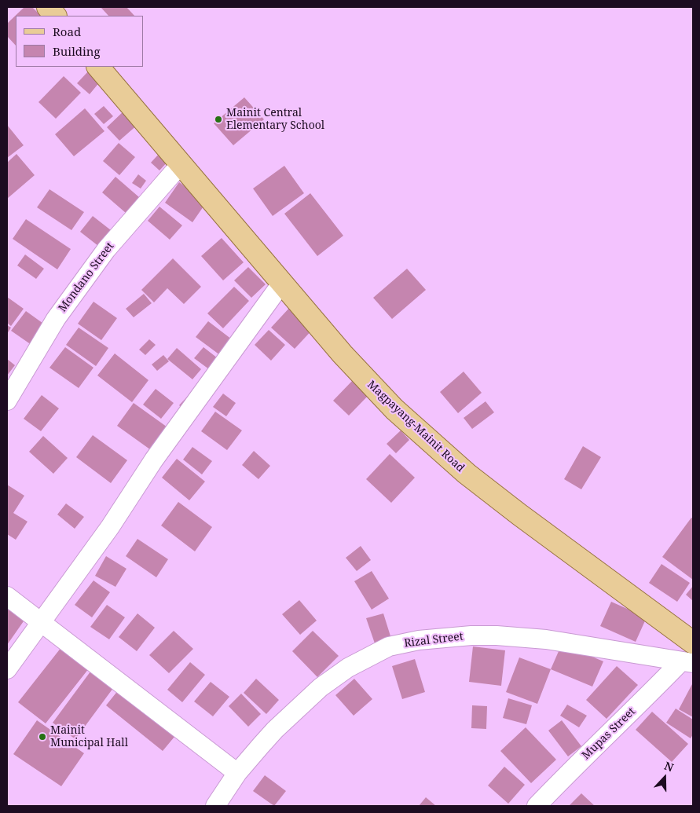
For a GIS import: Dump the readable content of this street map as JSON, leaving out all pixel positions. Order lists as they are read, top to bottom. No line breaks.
{"streets":{"main road":["Magpayang-Mainit Road"],"street":["Mondano Street","Rizal Street","Mupas Street"]},"crossings":[["Mondano Street","Magpayang-Mainit Road"],["Rizal Street","Mupas Street"]],"places":["Mainit Central Elementary School","Mainit Municipal Hall"],"legend":["Road","Building"],"north":"top"}
